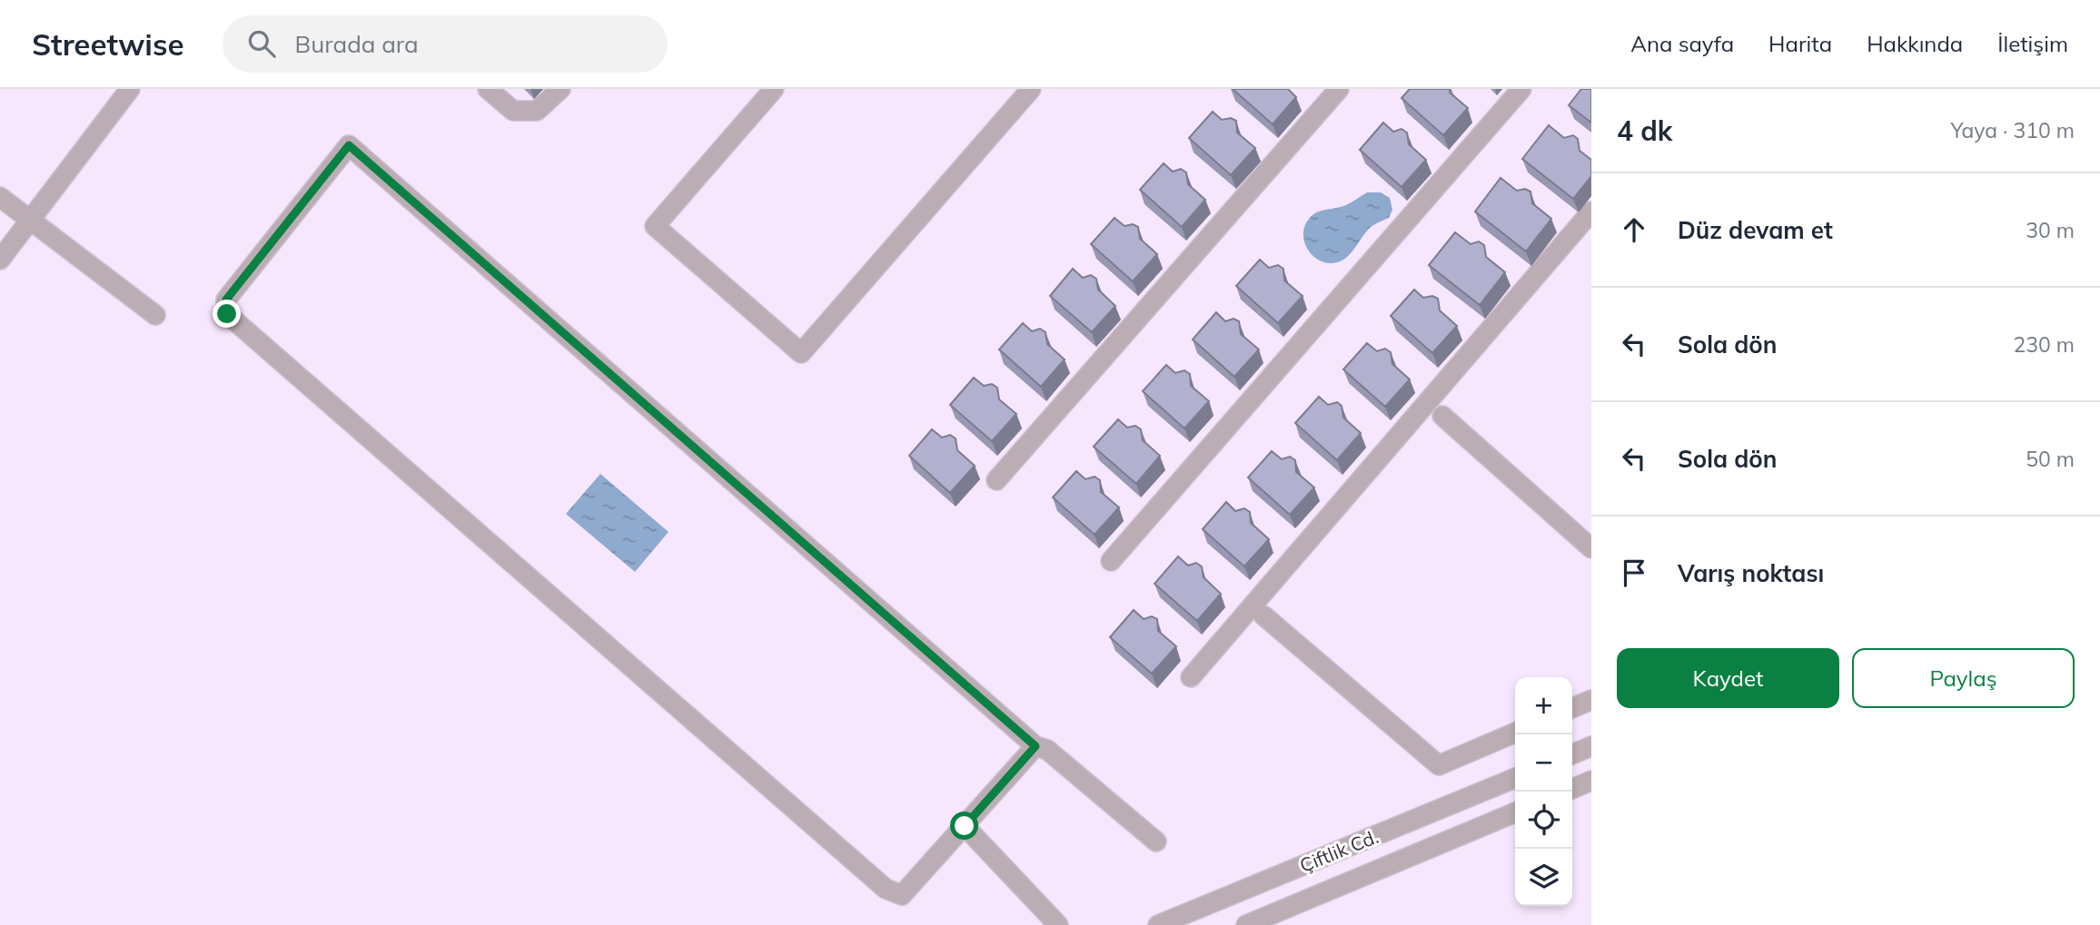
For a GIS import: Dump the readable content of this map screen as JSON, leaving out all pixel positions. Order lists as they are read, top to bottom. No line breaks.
{"streets":{"street":["Çiftlik Cd."]},"page":{"header":"Streetwise","search":"Burada ara","nav":["Ana sayfa","Harita","Hakkında","İletişim"],"heading":["4 dk","Yaya · 310 m"],"list":[["Düz devam et","30 m"],["Sola dön","230 m"],["Sola dön","50 m"],"Varış noktası"],"buttons":["Kaydet","Paylaş"],"map_buttons":["+","−"]}}
